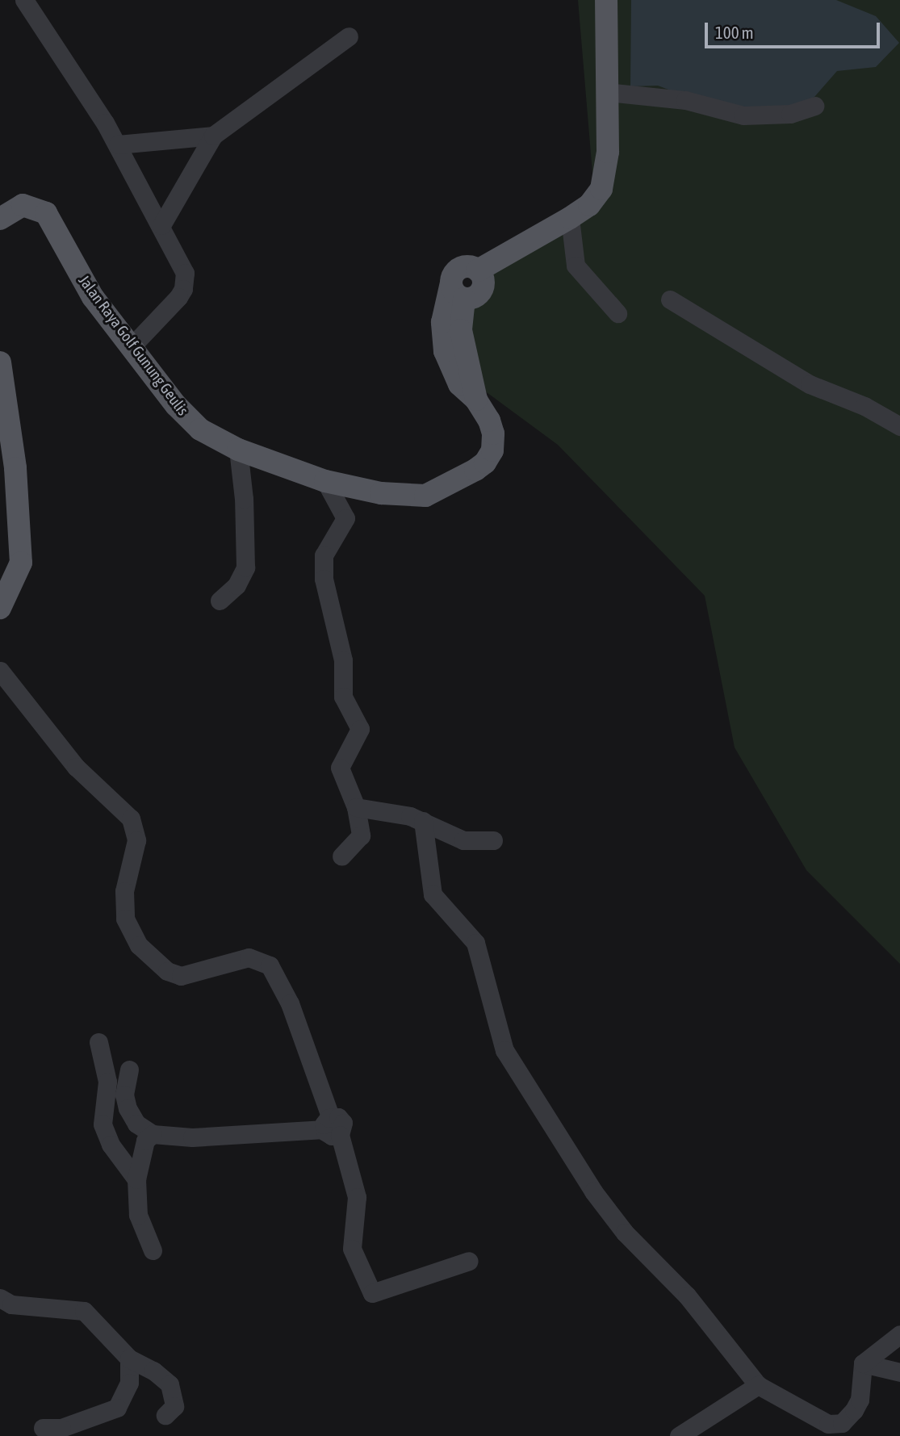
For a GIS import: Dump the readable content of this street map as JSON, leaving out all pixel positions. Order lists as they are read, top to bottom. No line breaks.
{"streets":{"main road":["Jalan Raya Golf Gunung Geulis"]},"scale_bar":"100 m"}
